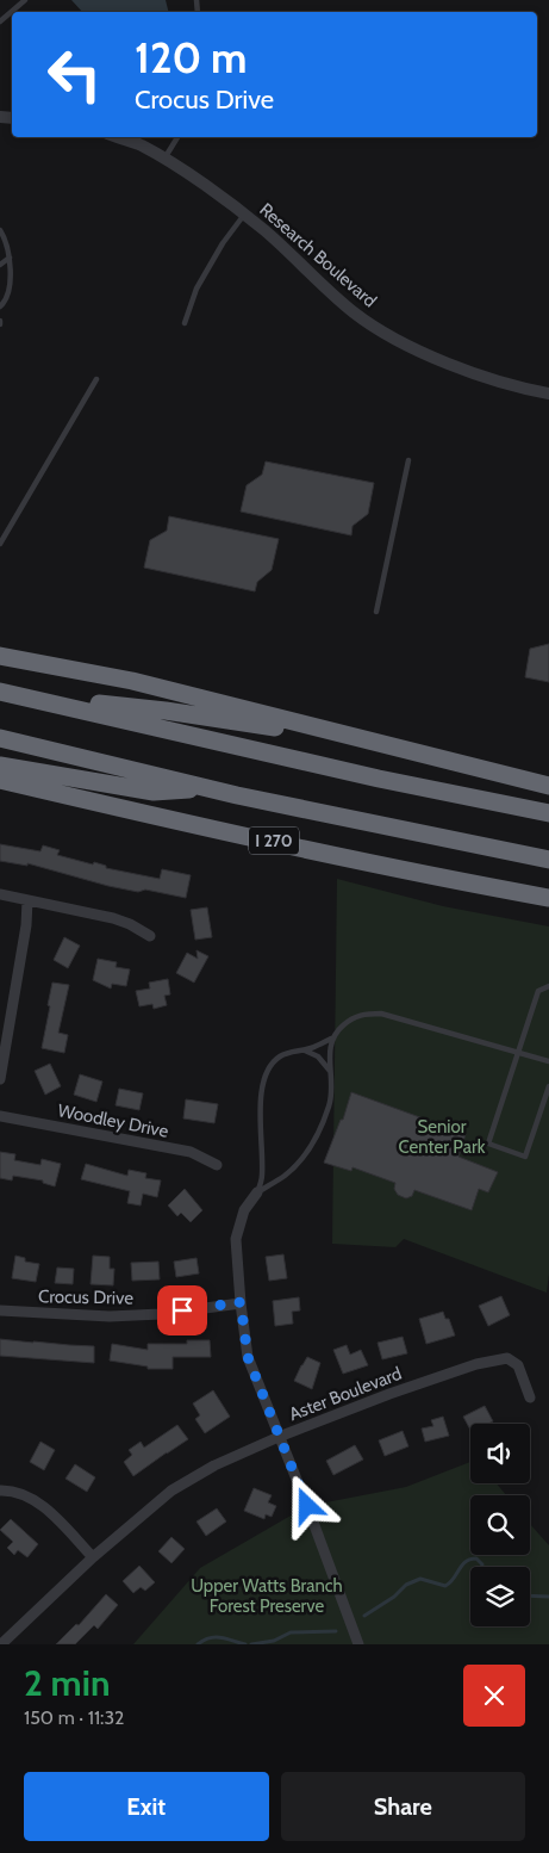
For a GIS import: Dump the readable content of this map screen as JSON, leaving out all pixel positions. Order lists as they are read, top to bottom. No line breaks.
{"streets":{"highway":["I 270"],"street":["Research Boulevard","Woodley Drive","Crocus Drive","Aster Boulevard"]},"parks":["Senior Center Park","Upper Watts Branch Forest Preserve"],"page":{"turn":["120 m","Crocus Drive"],"heading":["2 min","150 m · 11:32"],"buttons":["Exit","Share"]}}
